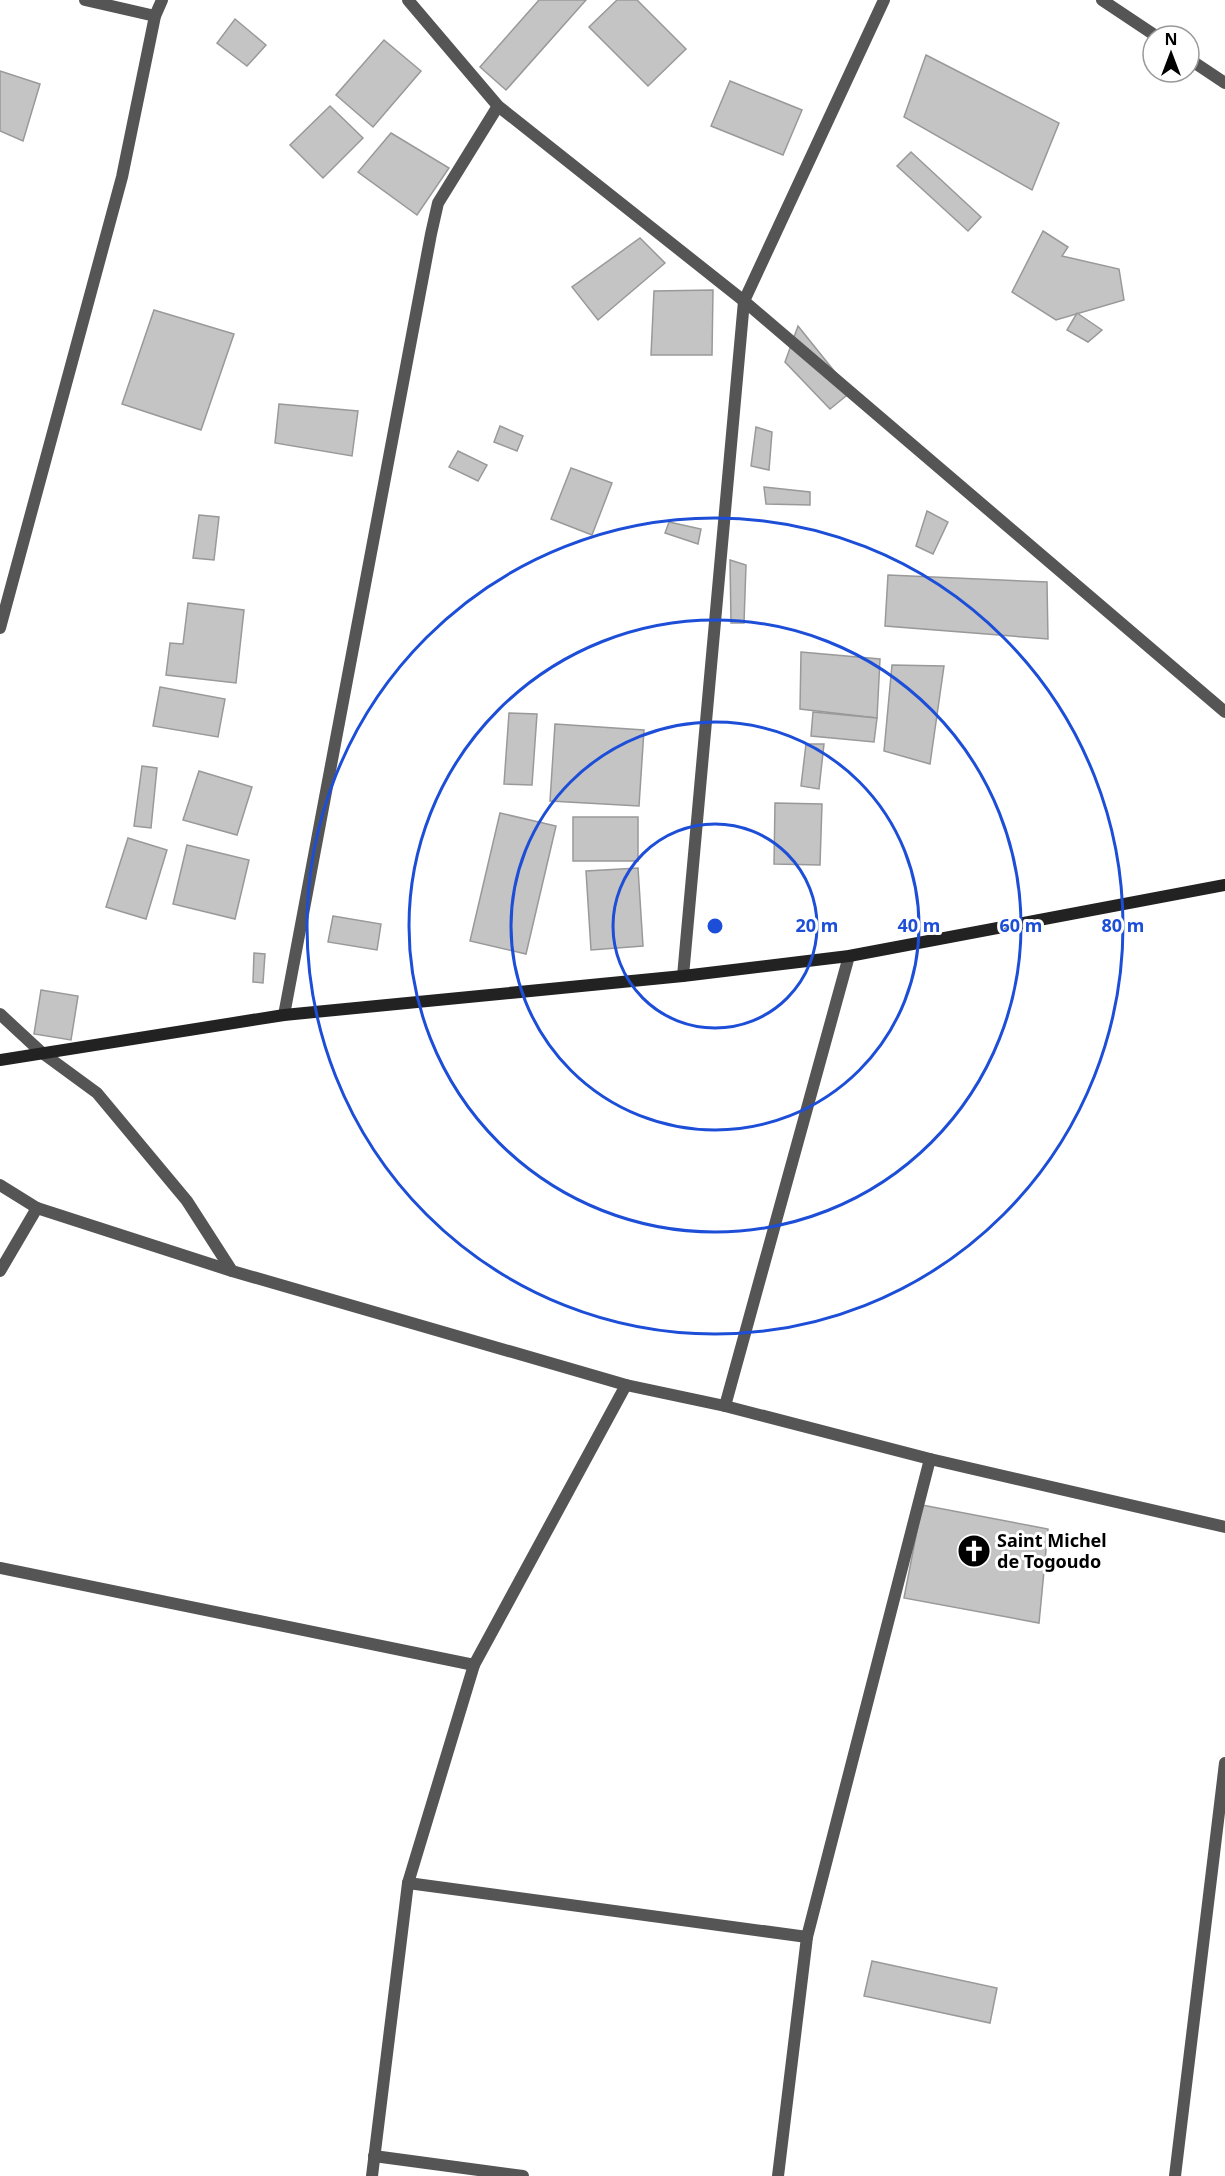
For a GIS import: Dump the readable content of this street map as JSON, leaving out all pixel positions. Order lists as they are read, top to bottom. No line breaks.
{"places":{"church":["Saint Michel de Togoudo"]},"north":"top","rings":["20 m","40 m","60 m","80 m"]}
